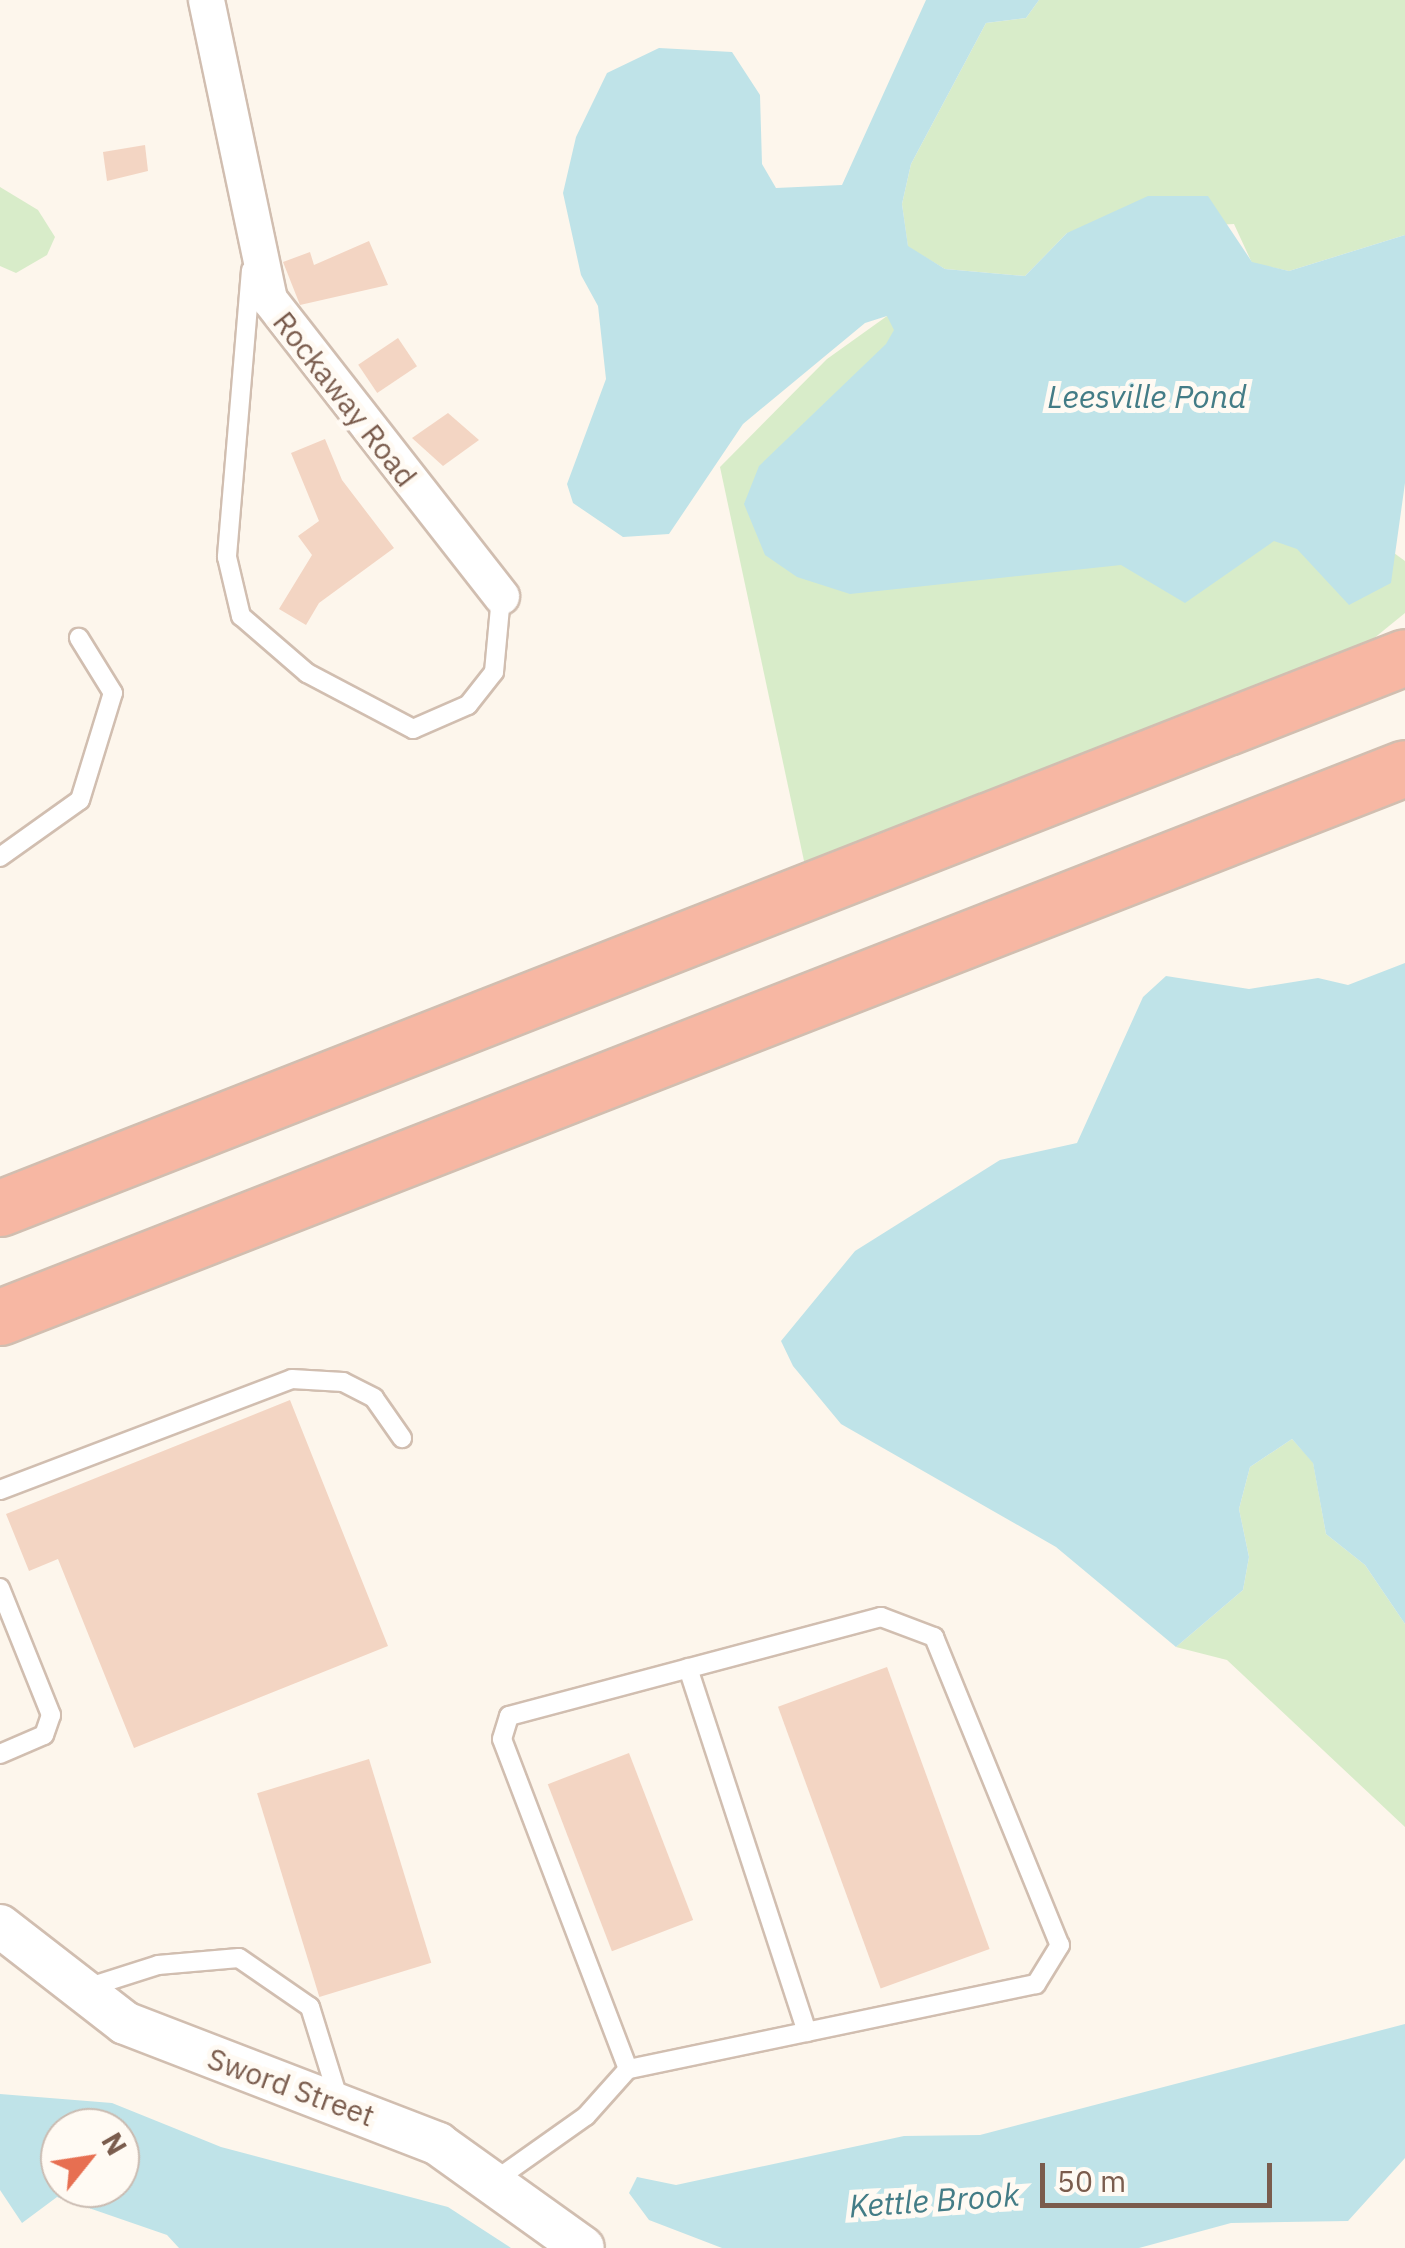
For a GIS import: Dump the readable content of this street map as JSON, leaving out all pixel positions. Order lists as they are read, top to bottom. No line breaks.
{"streets":{"street":["Rockaway Road","Sword Street"]},"water":["Leesville Pond","Kettle Brook"],"scale_bar":"50 m","north":"top right"}
